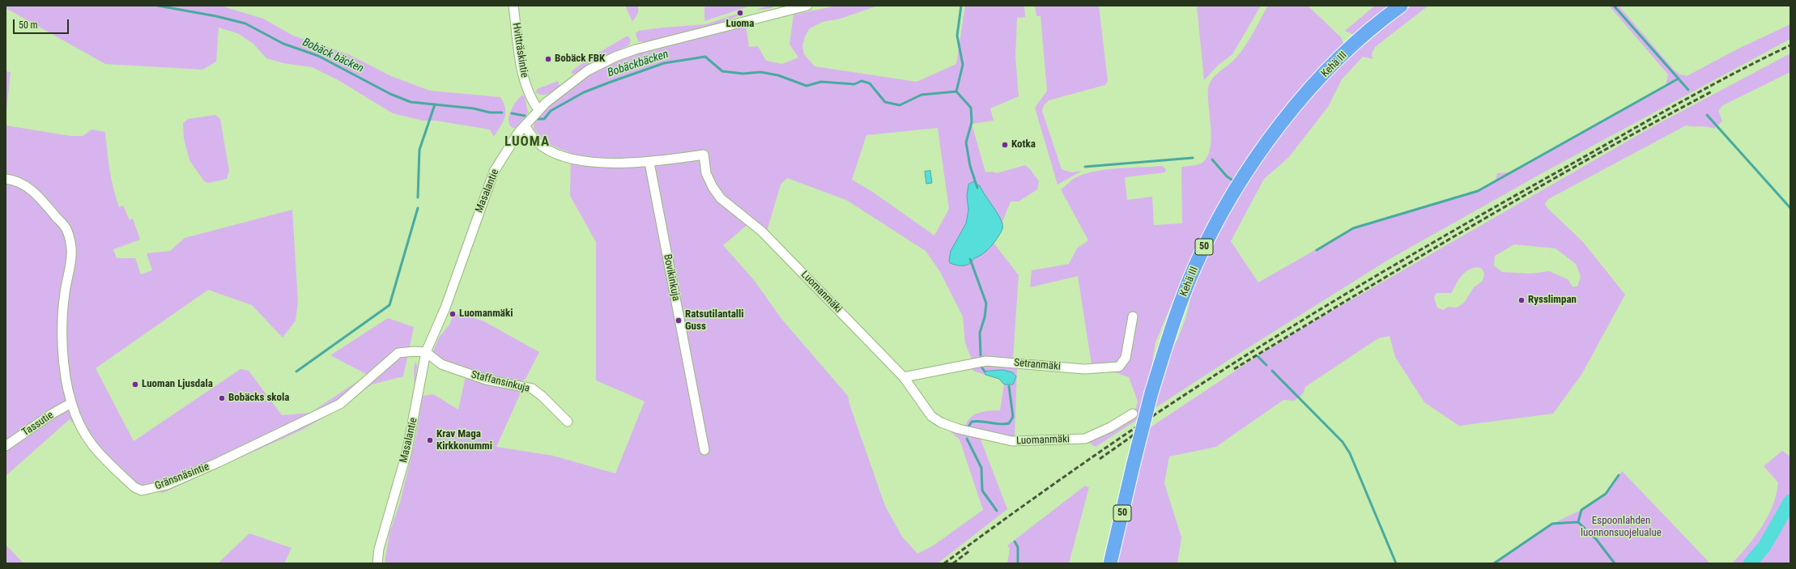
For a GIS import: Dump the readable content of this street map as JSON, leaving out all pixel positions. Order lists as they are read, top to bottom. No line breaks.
{"streets":{"highway":["Kehä III","50"],"street":["Hvitträskintie","Masalantie","Bovikinkuja","Luomanmäki","Setranmäki","Staffansinkuja","Tassutie","Gränsnäsintie"]},"crossings":[["Hvitträskintie","Masalantie"],["Masalantie","Luomanmäki"],["Masalantie","Staffansinkuja"],["Masalantie","Gränsnäsintie"],["Bovikinkuja","Luomanmäki"],["Luomanmäki","Setranmäki"],["Staffansinkuja","Gränsnäsintie"],["Tassutie","Gränsnäsintie"]],"districts":["LUOMA"],"water":["Bobäck bäcken","Bobäckbäcken"],"parks":["Espoonlahden luonnonsuojelualue"],"places":["Luoma","Bobäck FBK","Kotka","Rysslimpan","Luomanmäki","Ratsutilantalli Guss","Luoman Ljusdala","Bobäcks skola","Krav Maga Kirkkonummi"],"scale_bar":"50 m"}
